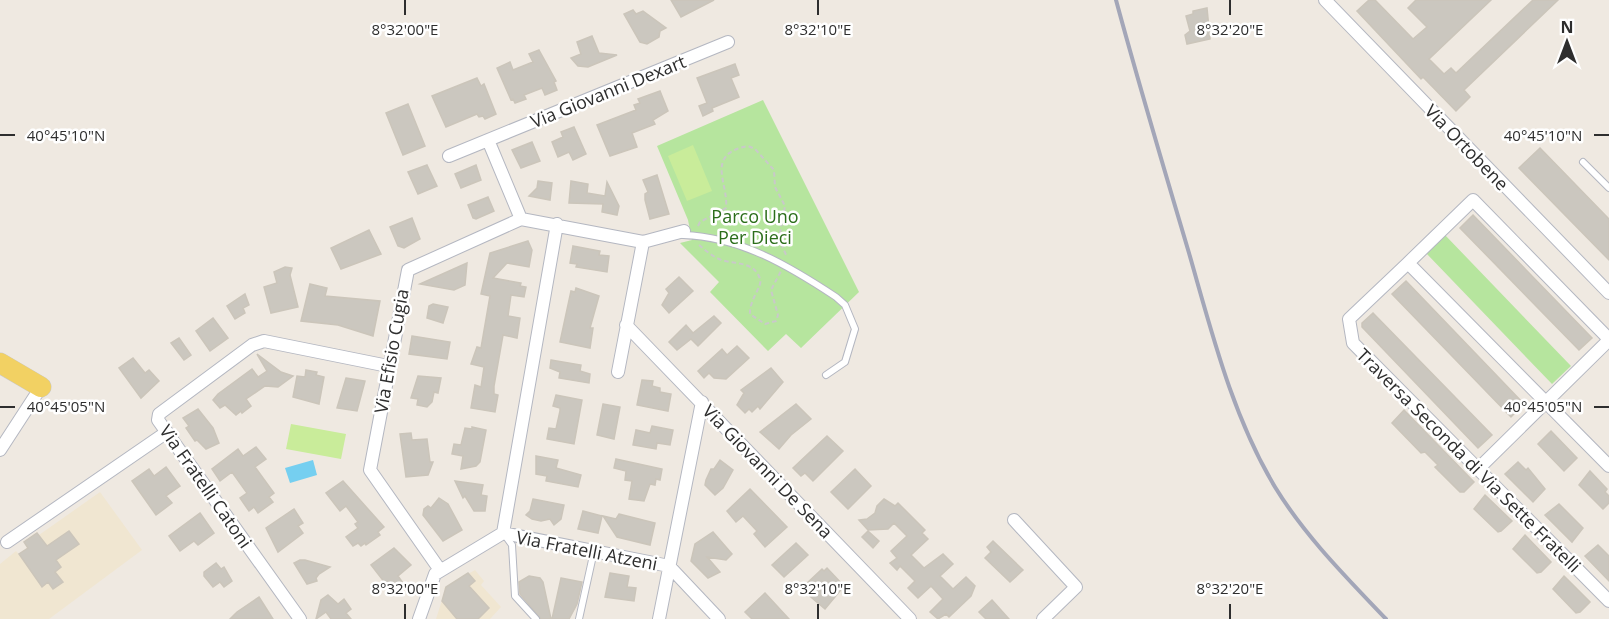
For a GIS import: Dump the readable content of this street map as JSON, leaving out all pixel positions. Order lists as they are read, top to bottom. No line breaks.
{"streets":{"street":["Via Giovanni Dexart","Via Ortobene","Via Efisio Cugia","Traversa Seconda di Via Sette Fratelli","Via Giovanni De Sena","Via Fratelli Catoni","Via Fratelli Atzeni"]},"crossings":[["Via Efisio Cugia","Via Fratelli Catoni"]],"parks":["Parco Uno Per Dieci"],"north":"top","coordinates":["8°32'00\"E","8°32'10\"E","8°32'20\"E","40°45'10\"N","40°45'05\"N"]}
